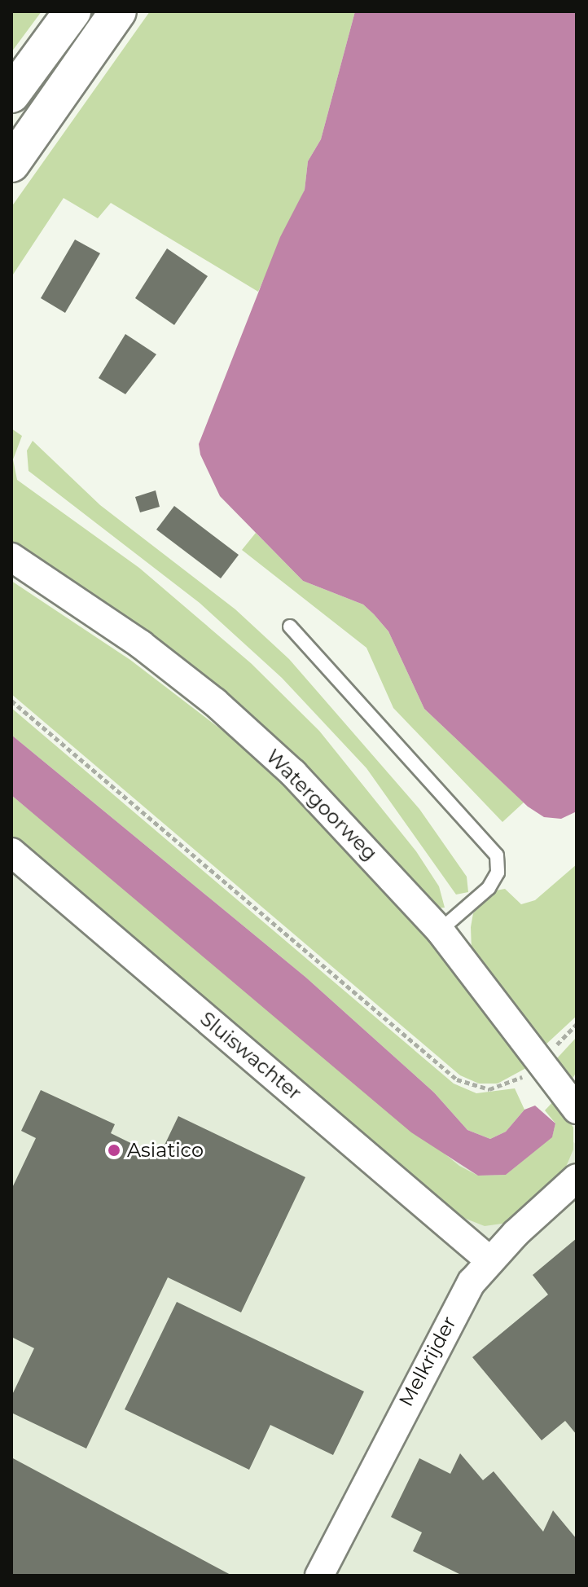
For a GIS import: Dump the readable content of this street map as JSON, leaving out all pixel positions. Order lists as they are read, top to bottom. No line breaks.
{"streets":{"street":["Watergoorweg","Sluiswachter","Melkrijder"]},"crossings":[["Sluiswachter","Melkrijder"]],"places":["Asiatico"]}
